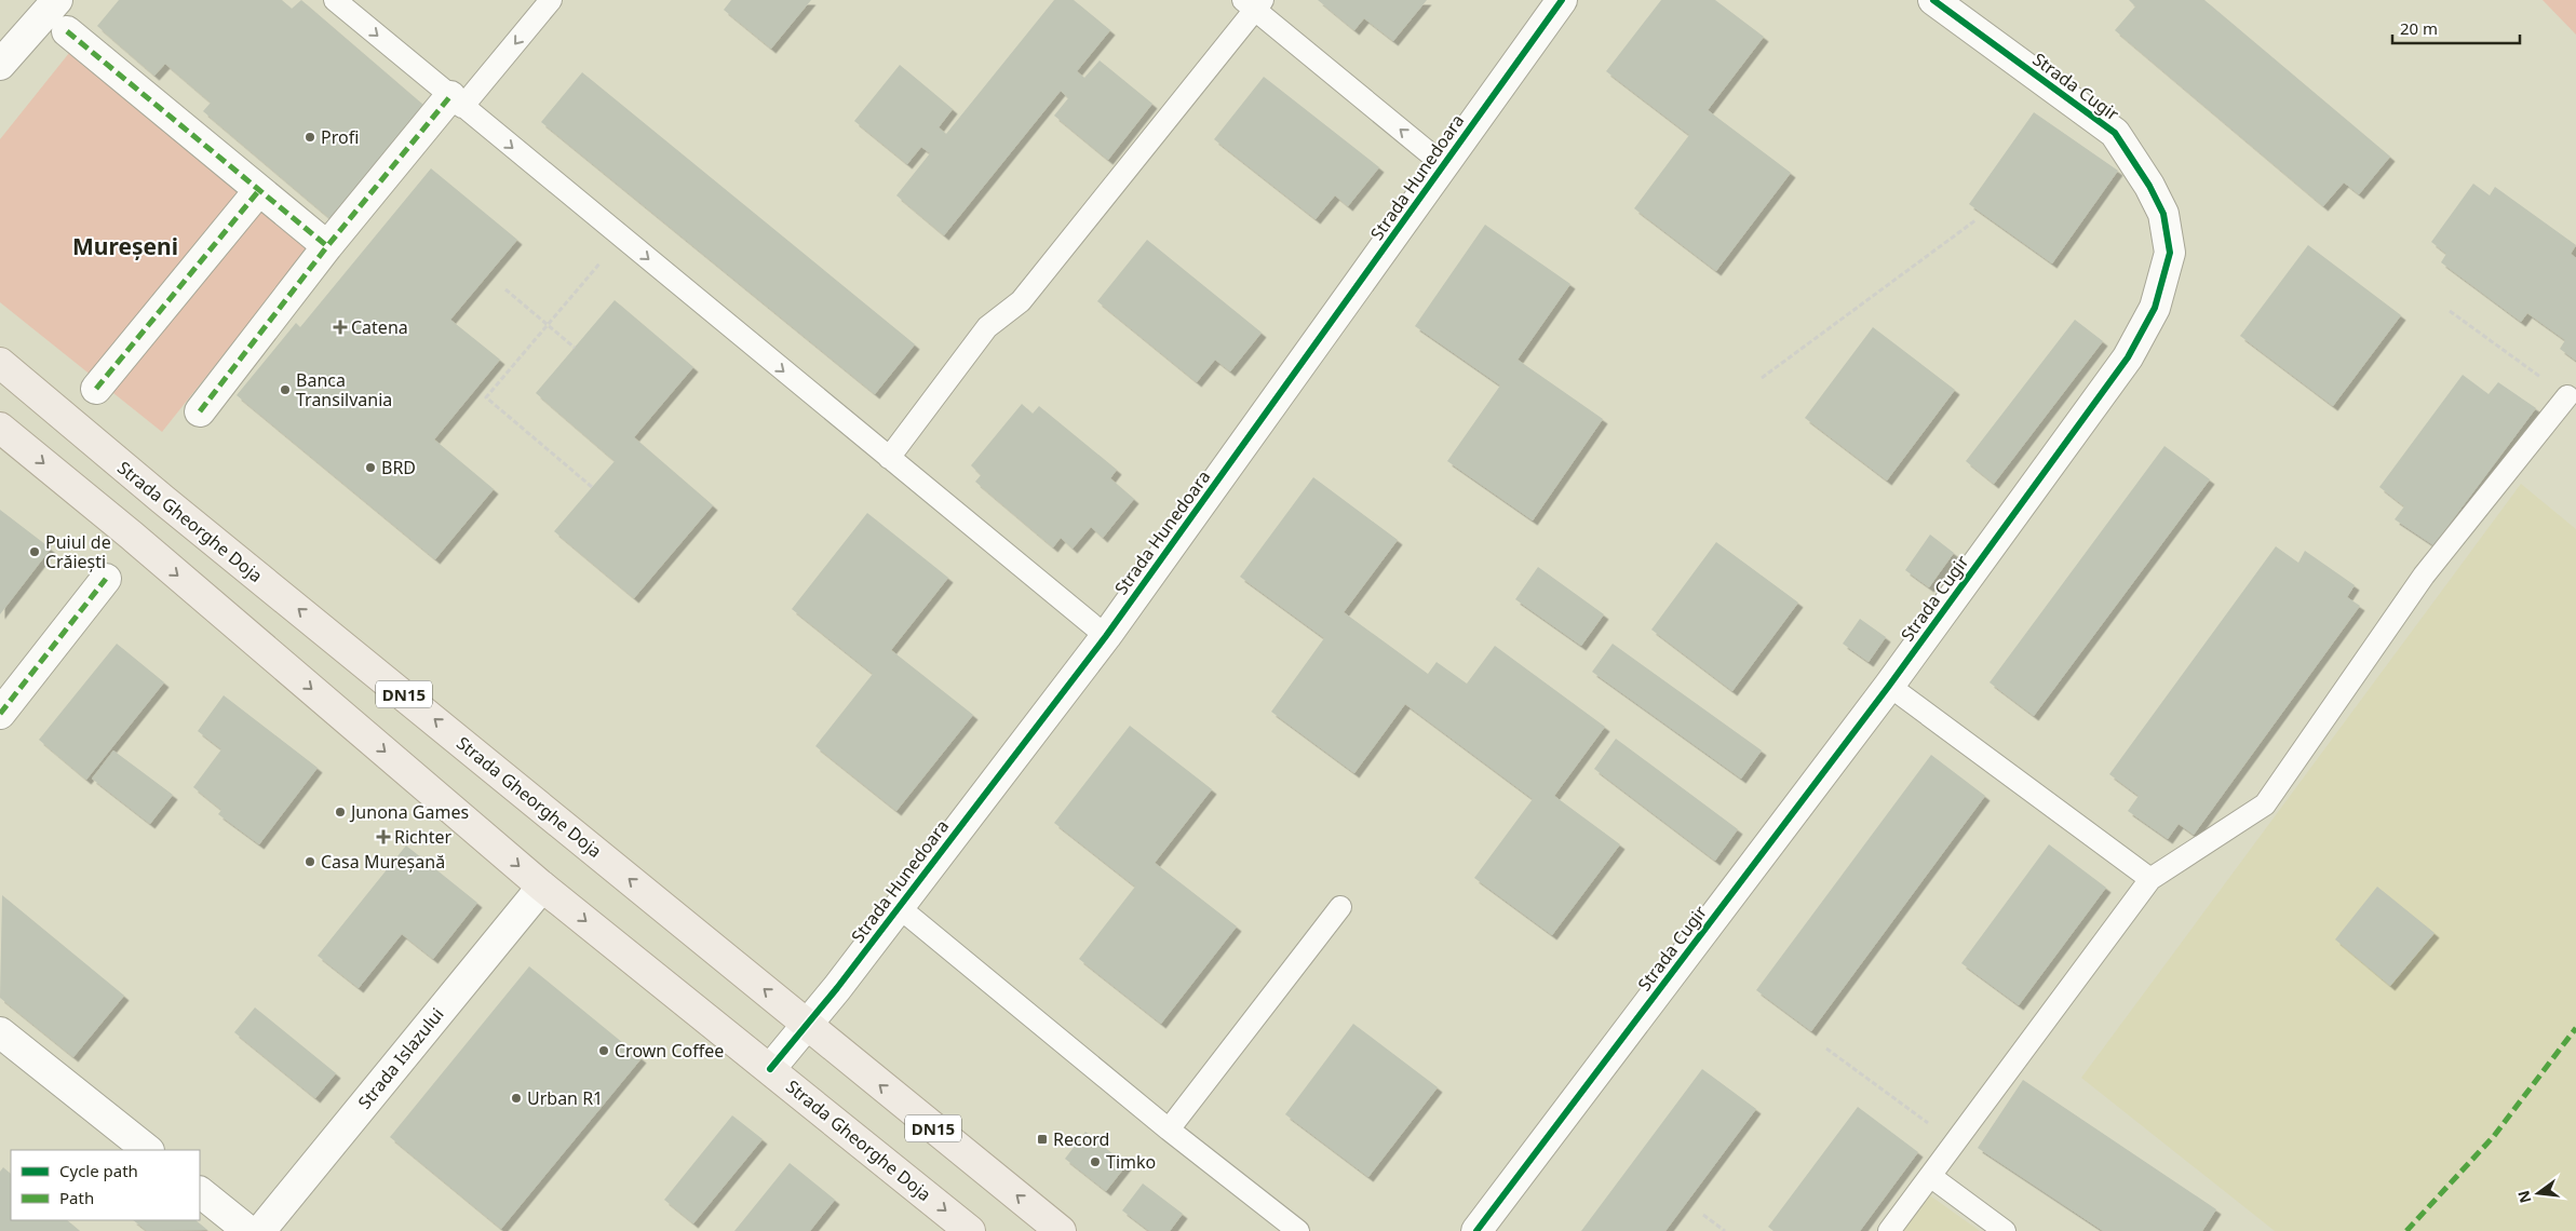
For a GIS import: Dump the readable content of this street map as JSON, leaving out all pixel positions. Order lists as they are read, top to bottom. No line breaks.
{"streets":{"main road":["Strada Gheorghe Doja","DN15"],"street":["Strada Cugir","Strada Hunedoara","Strada Islazului"]},"crossings":[["Strada Hunedoara","Strada Gheorghe Doja"],["Strada Gheorghe Doja","Strada Islazului"]],"districts":["Mureșeni"],"places":{"other":["Profi","Banca Transilvania","BRD","Puiul de Crăiești","Junona Games","Casa Mureșană","Crown Coffee","Urban R1","Timko"],"health":["Catena","Richter"],"transit":["Record"]},"legend":["Cycle path","Path"],"scale_bar":"20 m","north":"left"}
